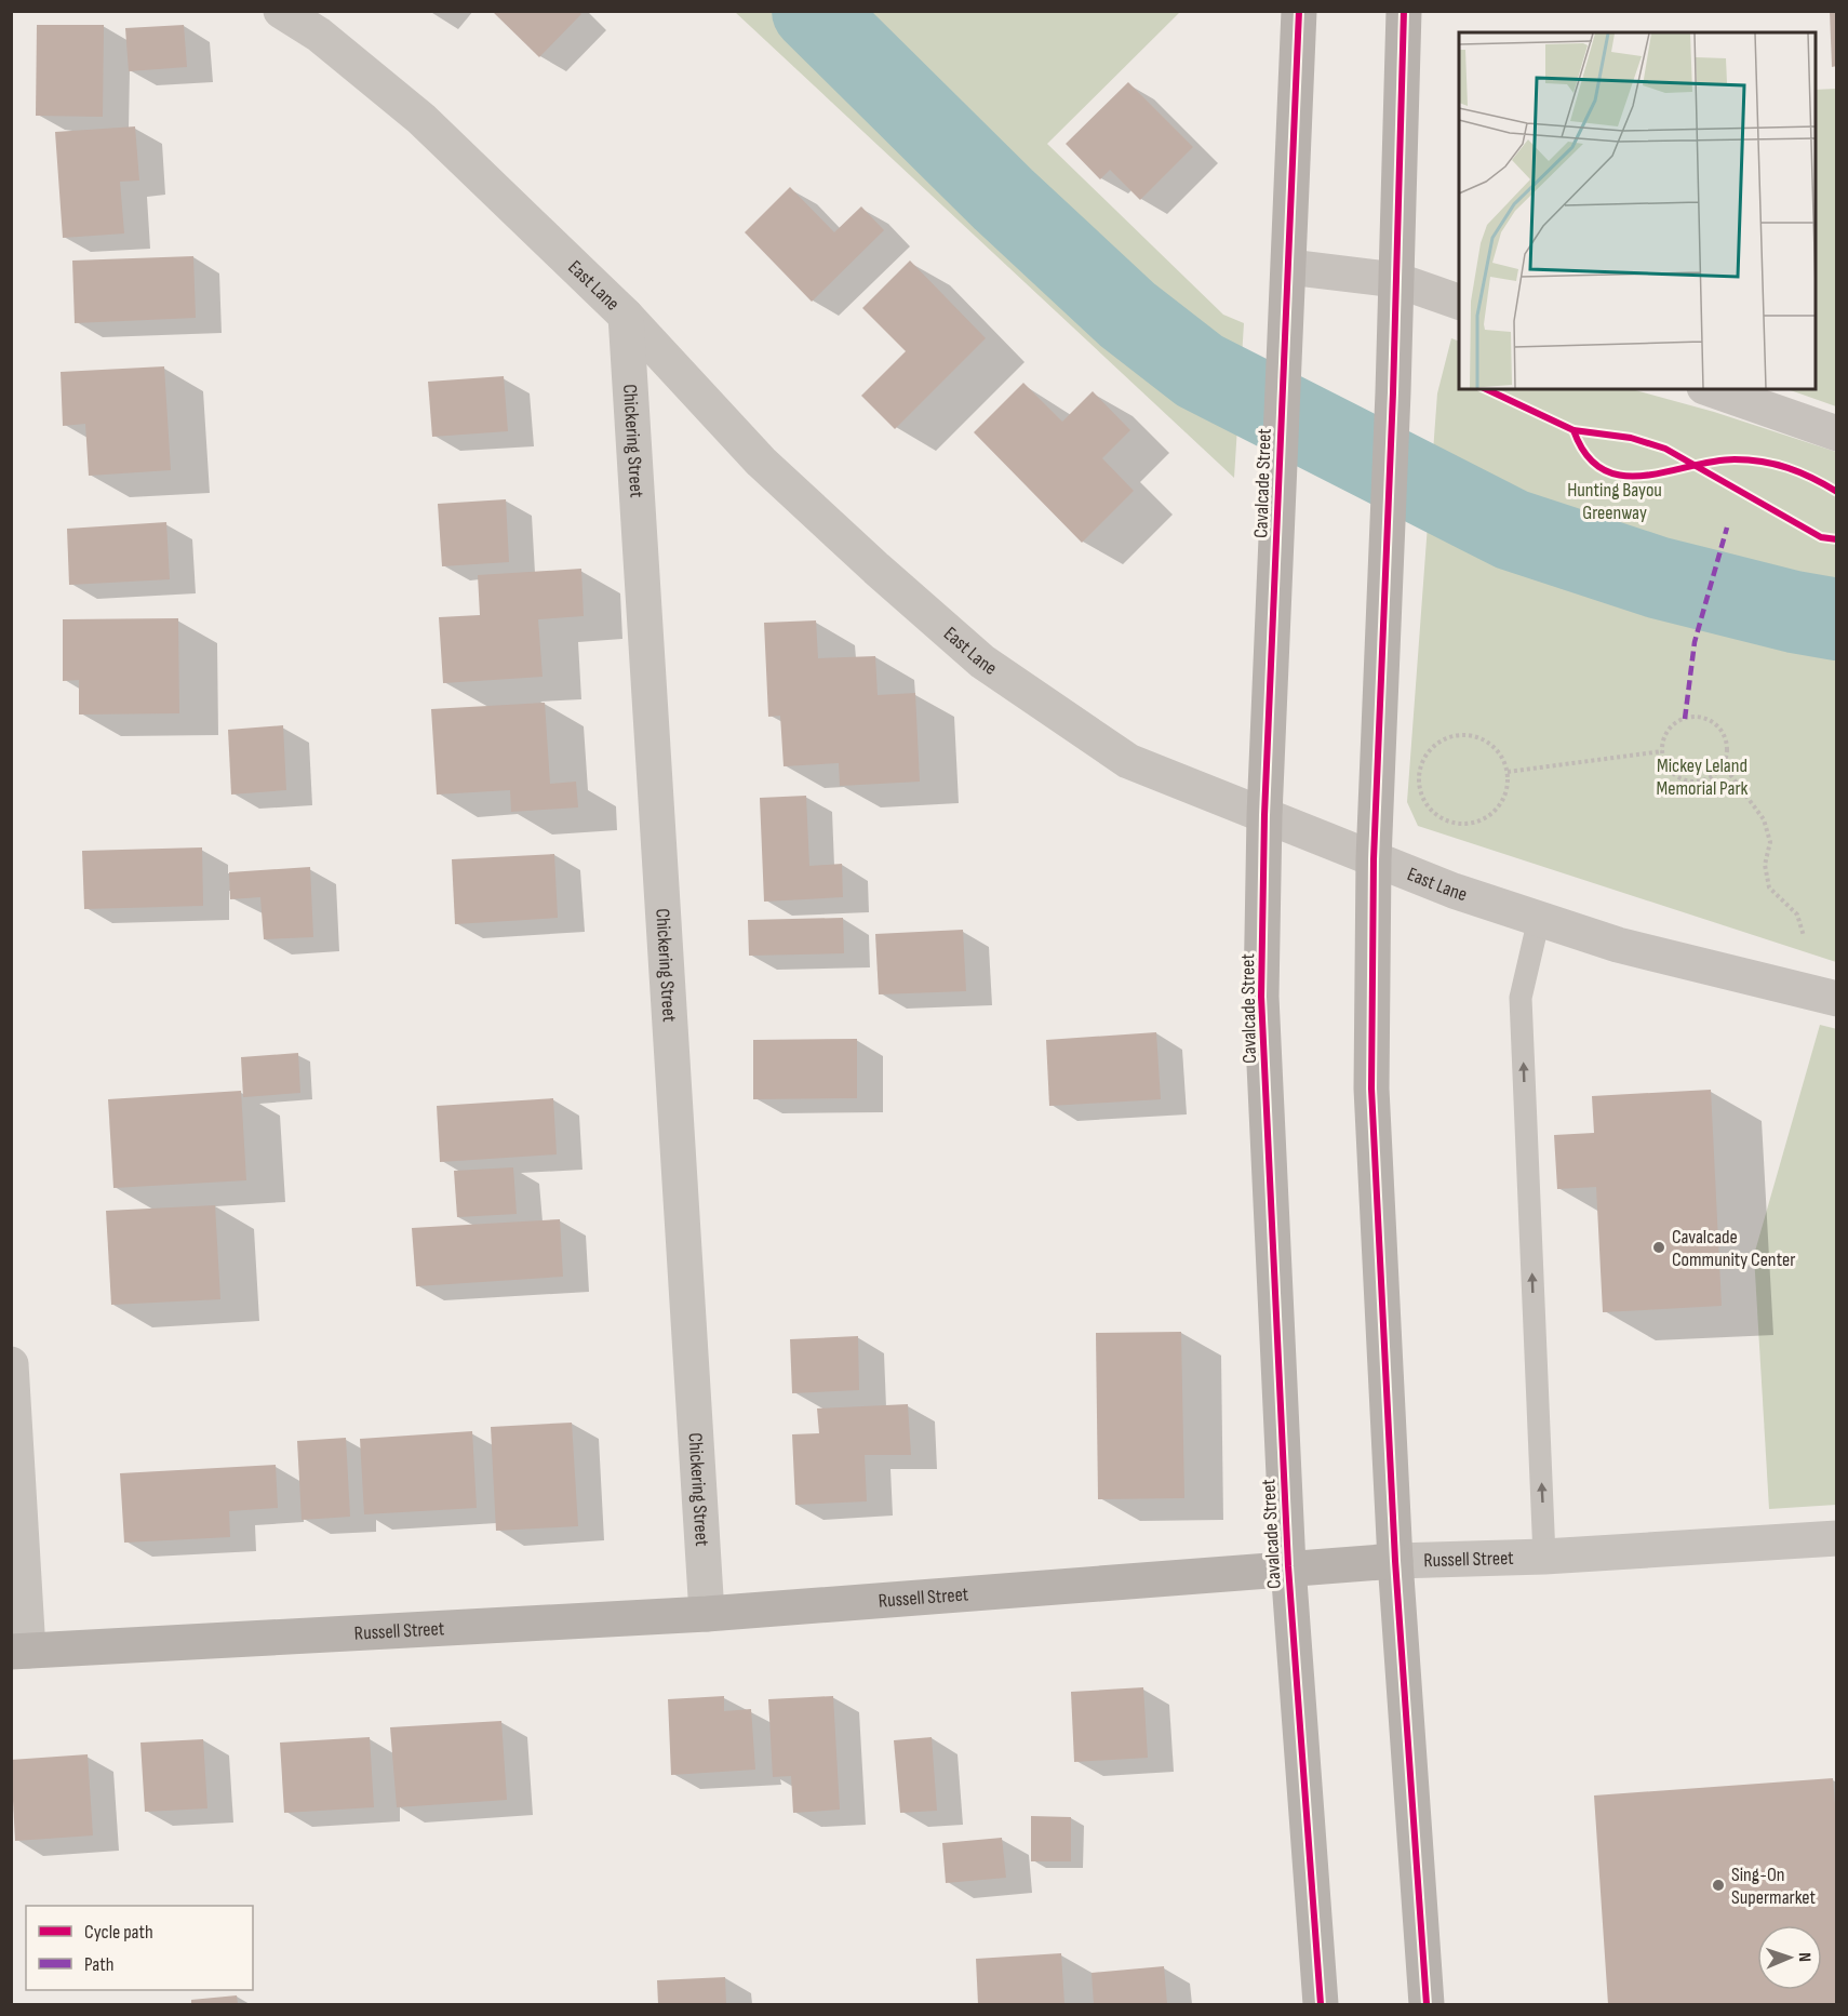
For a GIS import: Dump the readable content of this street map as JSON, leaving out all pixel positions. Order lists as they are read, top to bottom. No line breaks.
{"streets":{"main road":["Cavalcade Street","Russell Street"],"street":["East Lane","Chickering Street"]},"crossings":[["East Lane","Chickering Street"],["East Lane","Cavalcade Street"],["Chickering Street","Russell Street"],["Cavalcade Street","Russell Street"]],"parks":["Hunting Bayou Greenway","Mickey Leland Memorial Park"],"places":["Cavalcade Community Center","Sing-On Supermarket"],"legend":["Cycle path","Path"],"north":"right"}
